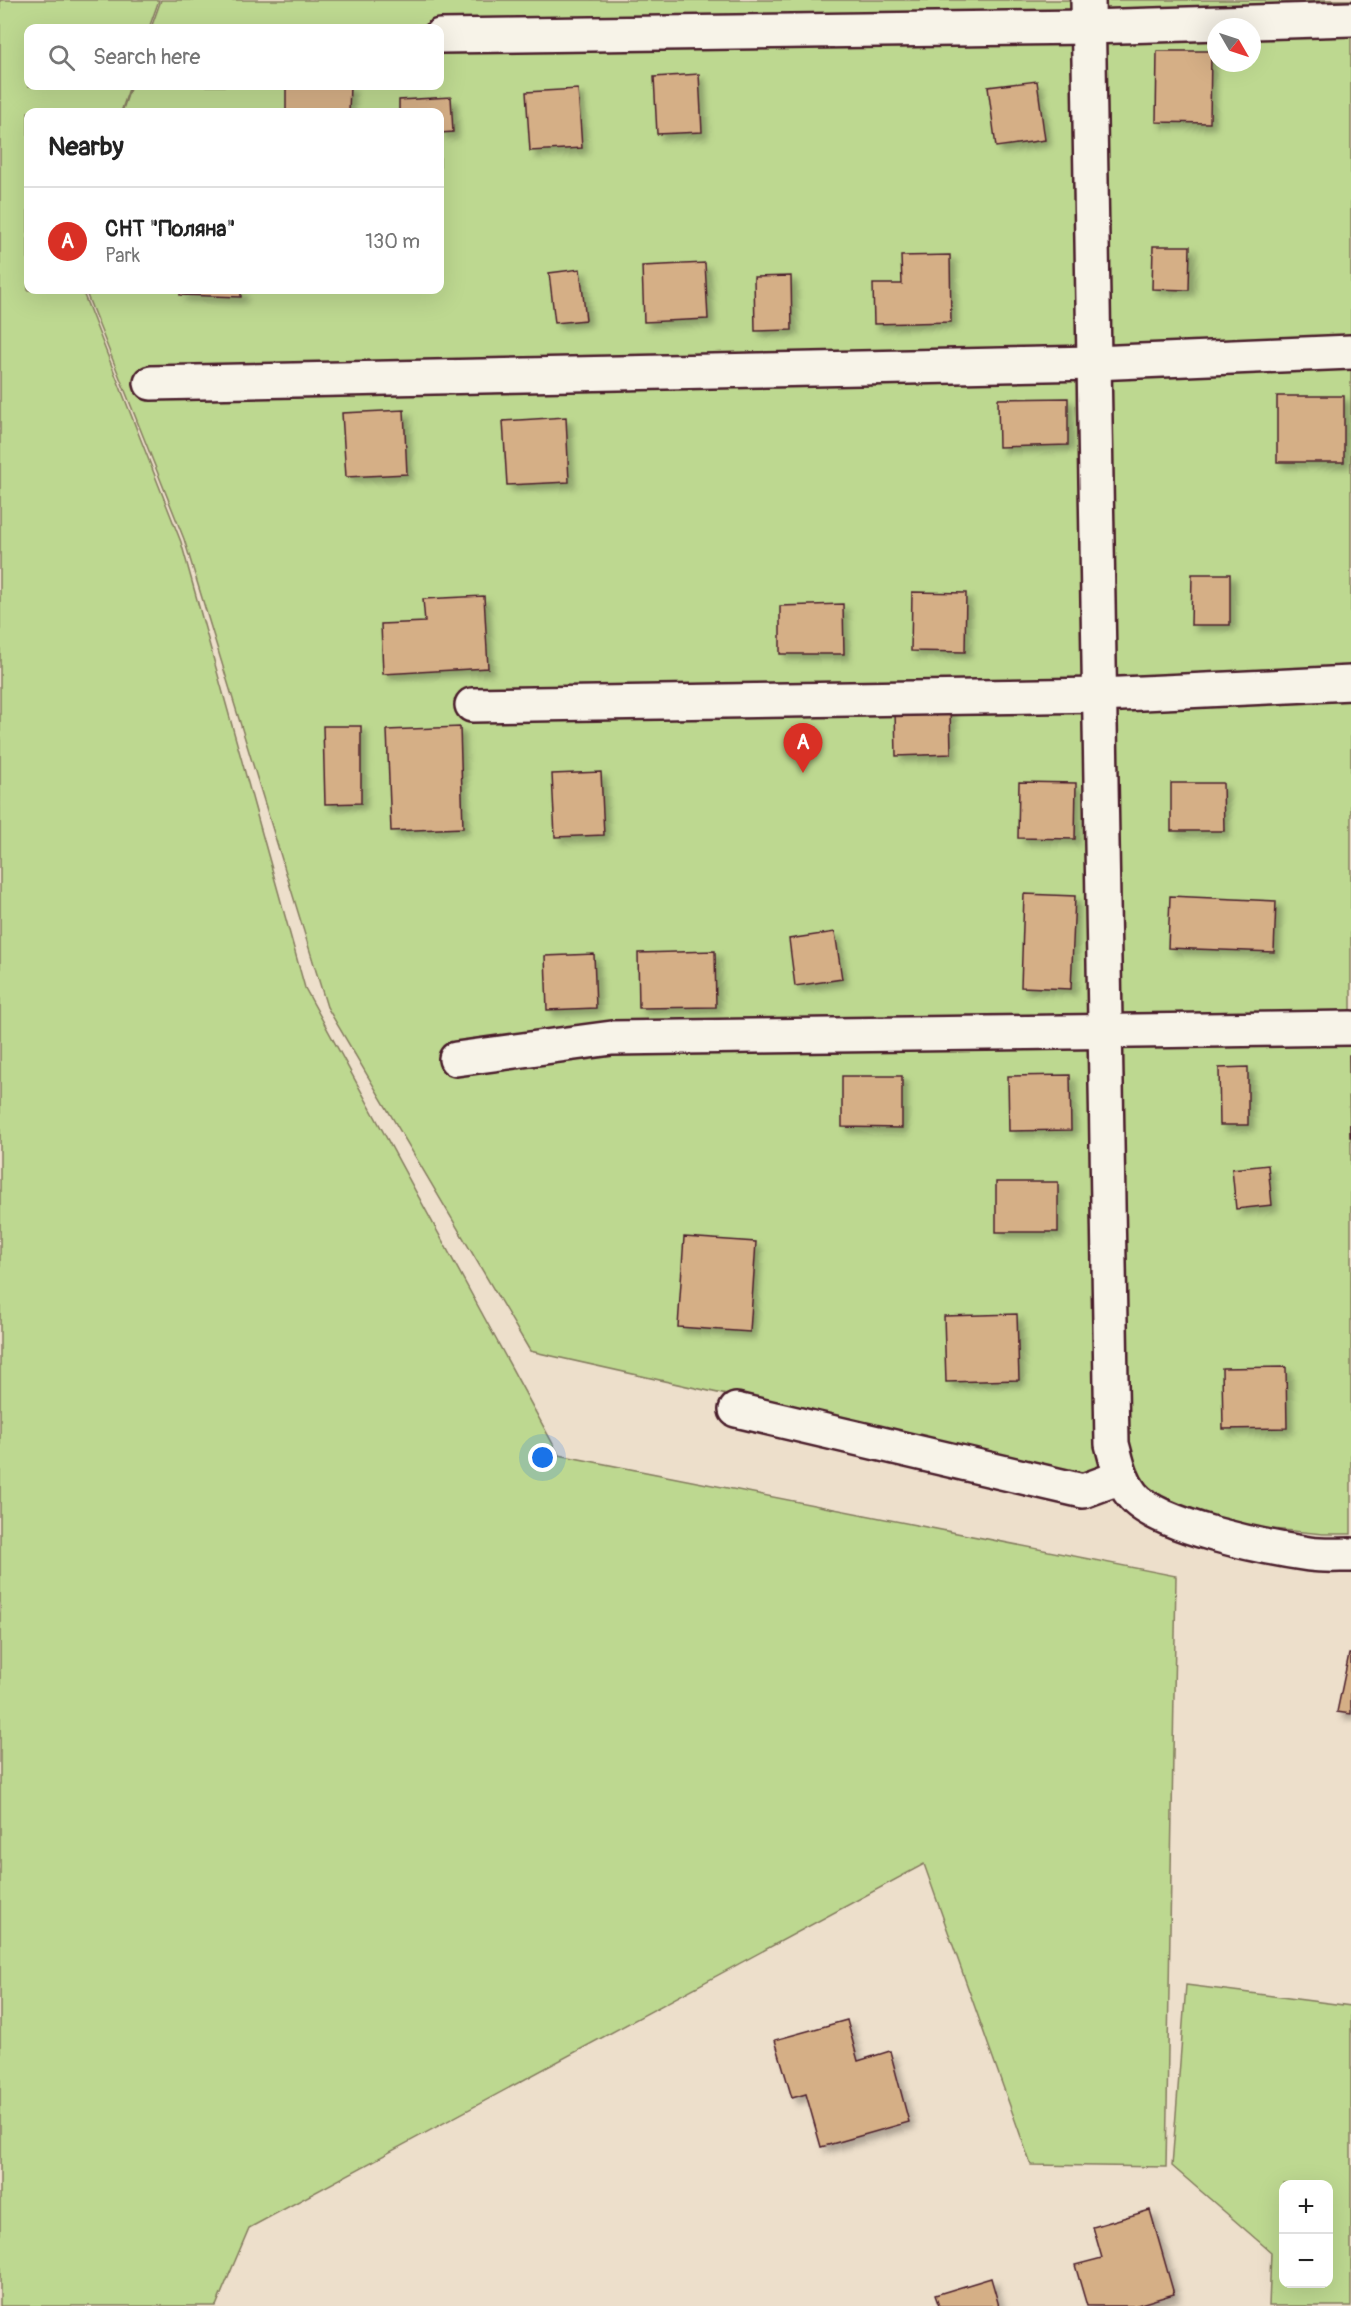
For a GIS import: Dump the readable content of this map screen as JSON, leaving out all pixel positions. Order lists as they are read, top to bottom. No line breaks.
{"north":"bottom right","page":{"search":"Search here","heading":"Nearby","list":[{"mark":"A","name":"СНТ \"Поляна\"","note":"Park","value":"130 m"}],"pins":"A","map_buttons":["+","−"]}}
